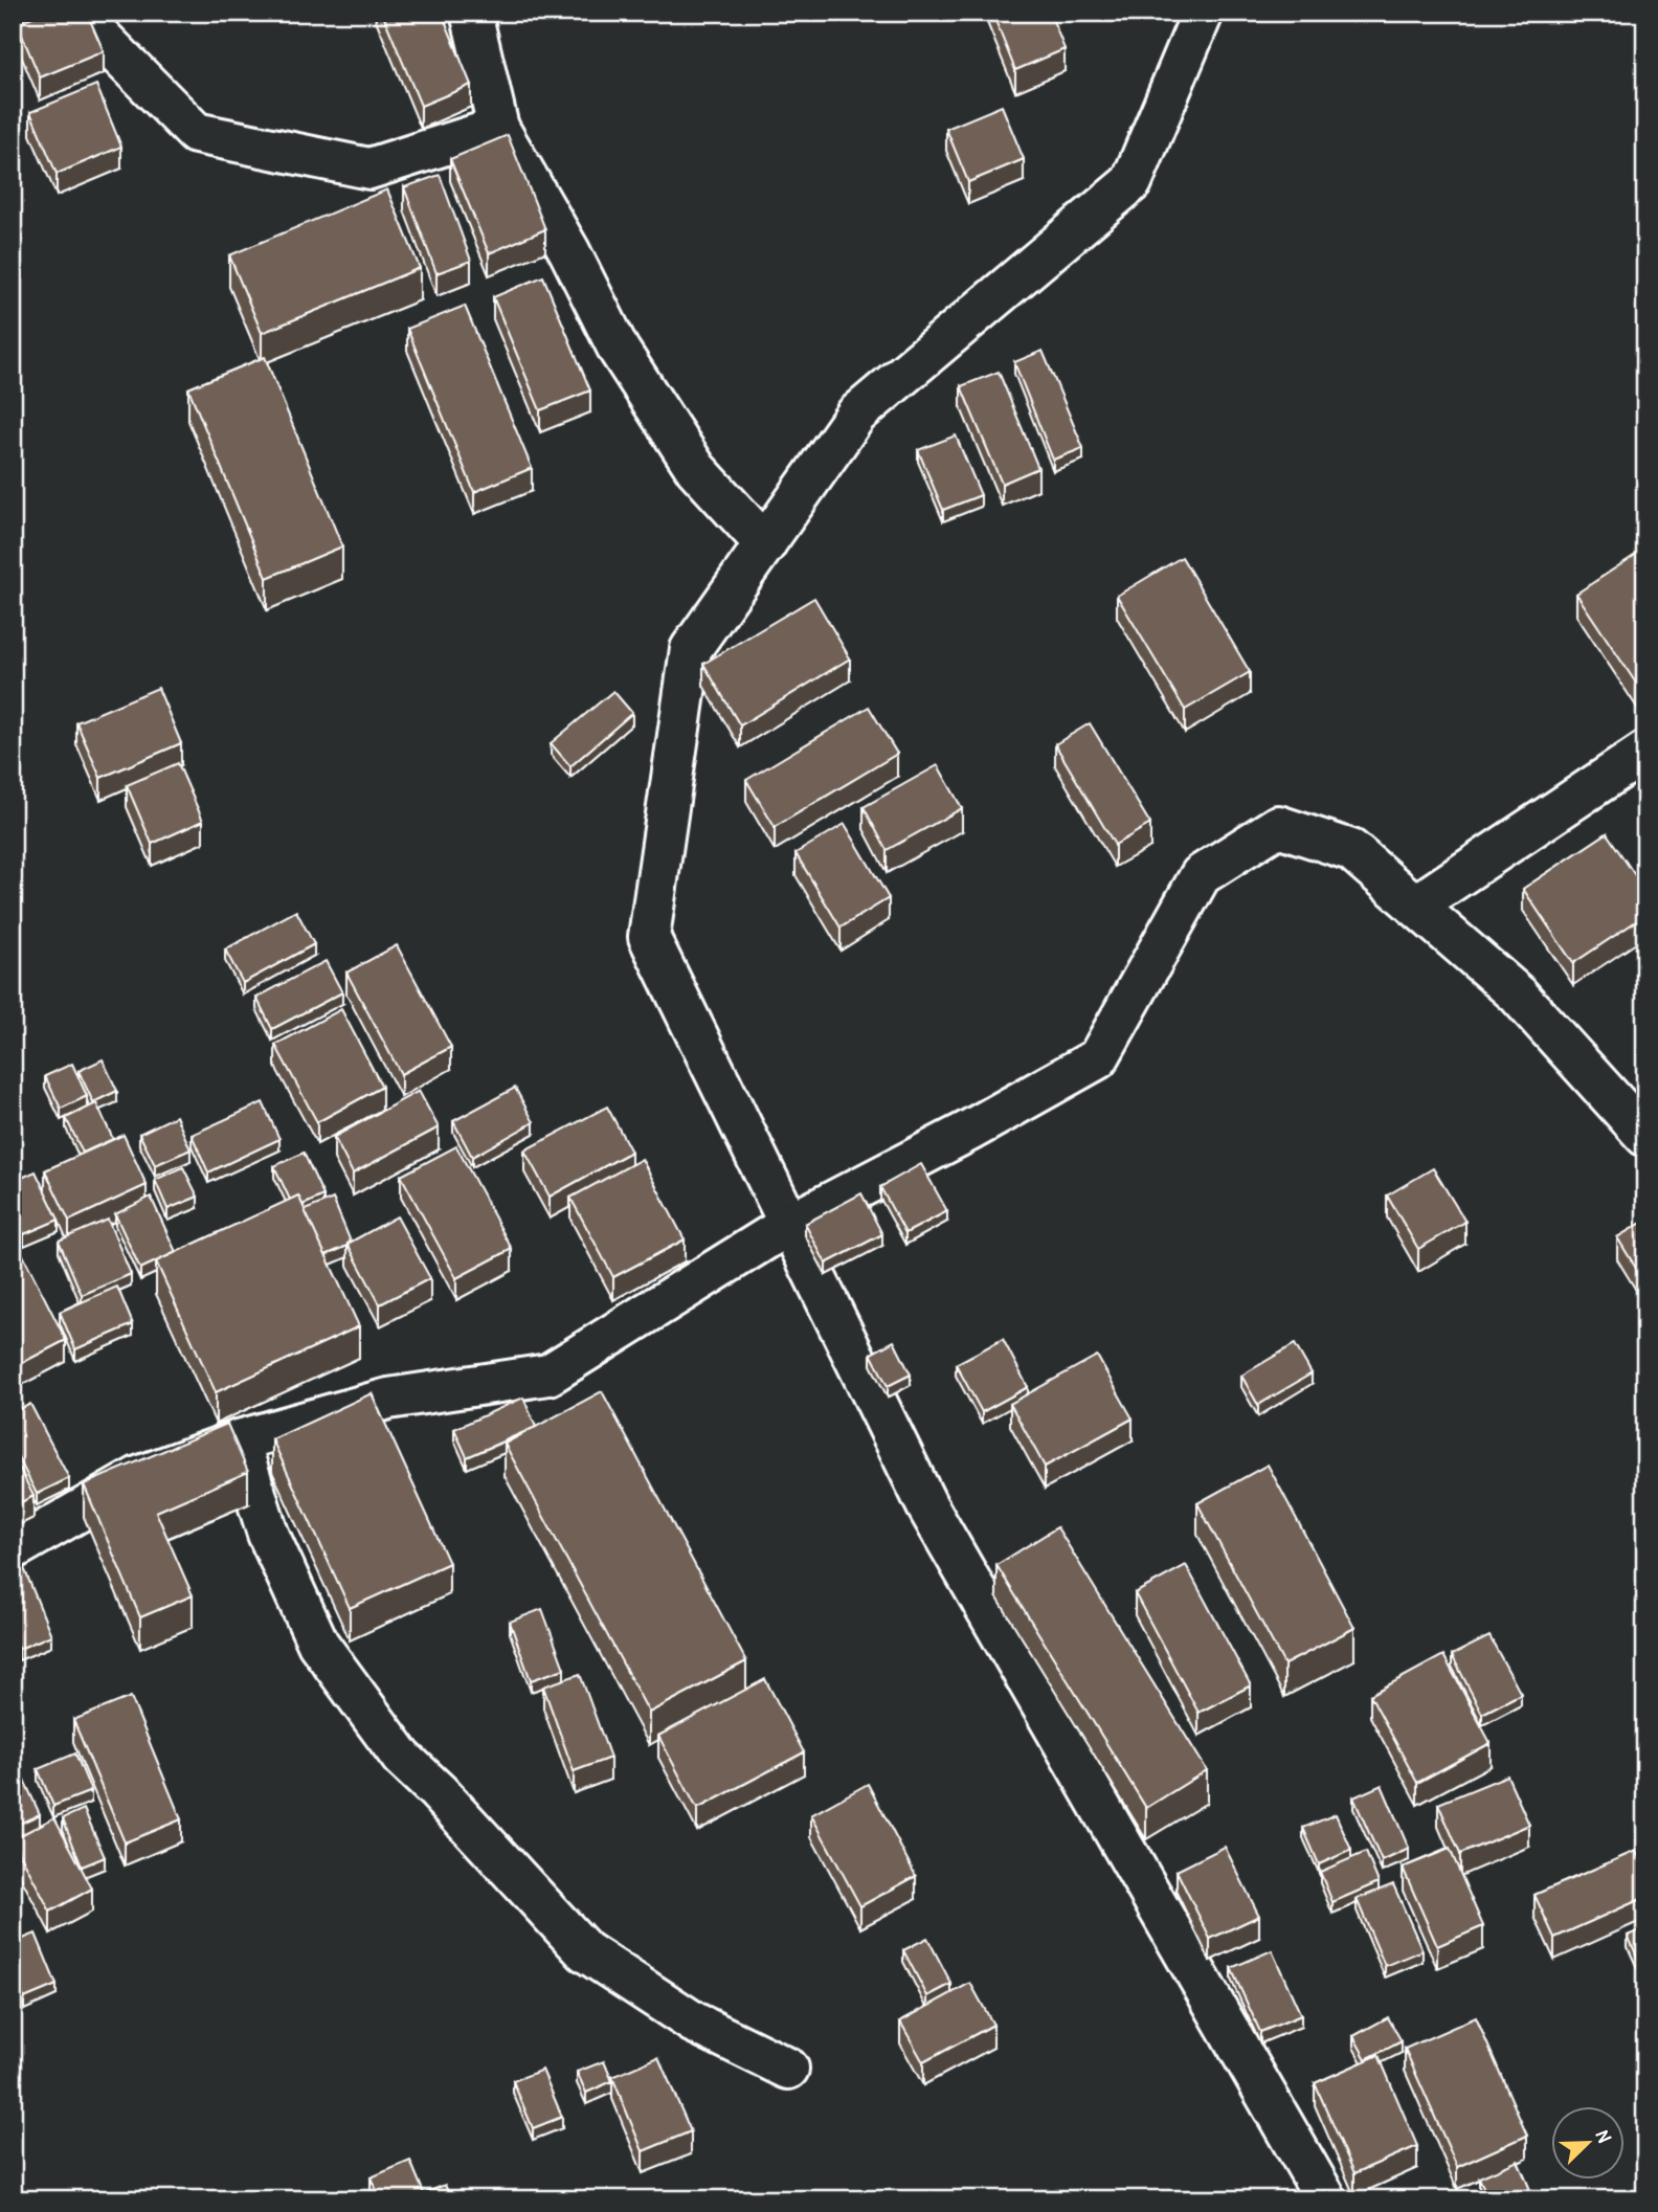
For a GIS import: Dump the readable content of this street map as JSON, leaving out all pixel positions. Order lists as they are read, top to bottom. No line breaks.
{"north":"top right"}
